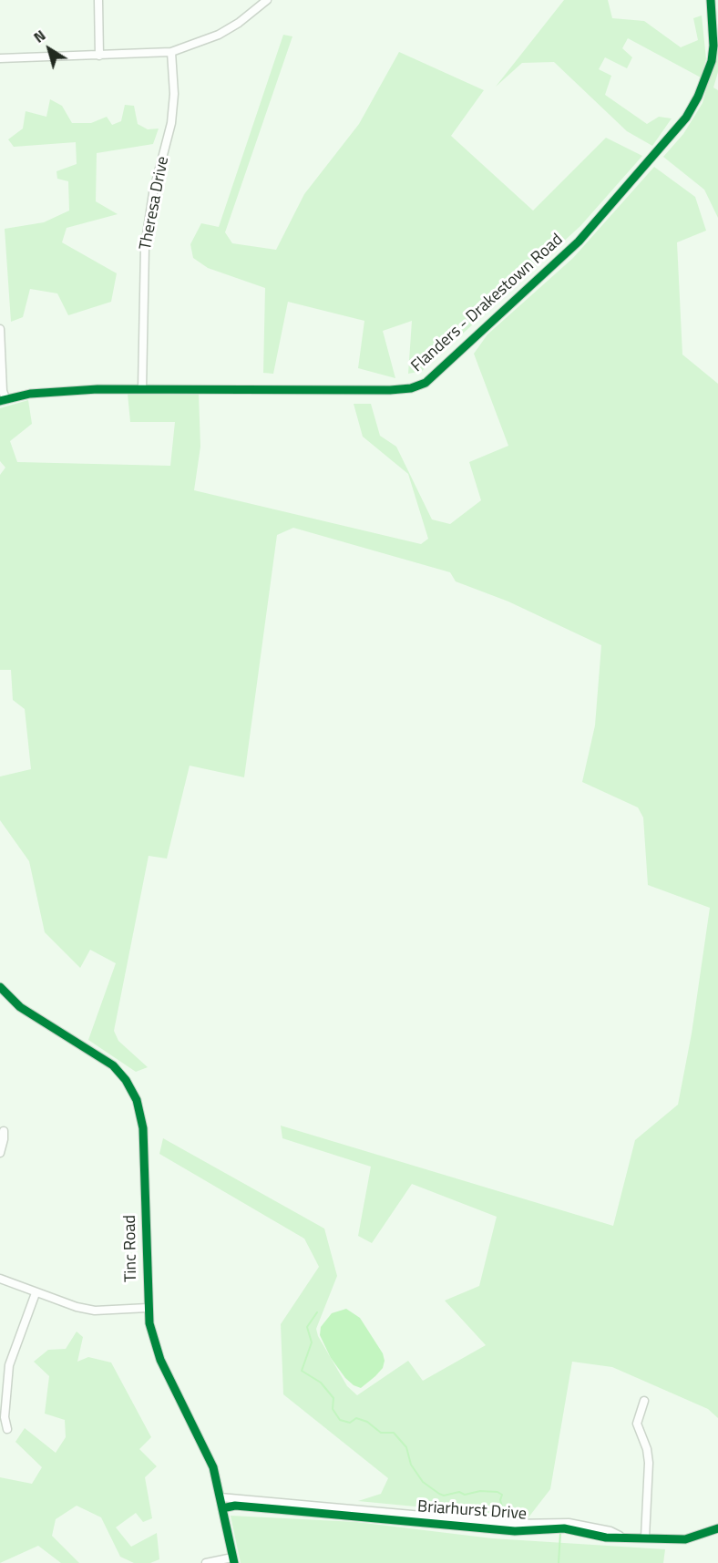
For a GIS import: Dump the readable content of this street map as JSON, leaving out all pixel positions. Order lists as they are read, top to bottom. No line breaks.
{"streets":{"street":["Theresa Drive","Flanders - Drakestown Road","Tinc Road","Briarhurst Drive"]},"crossings":[["Theresa Drive","Flanders - Drakestown Road"],["Tinc Road","Briarhurst Drive"]],"north":"top left"}
